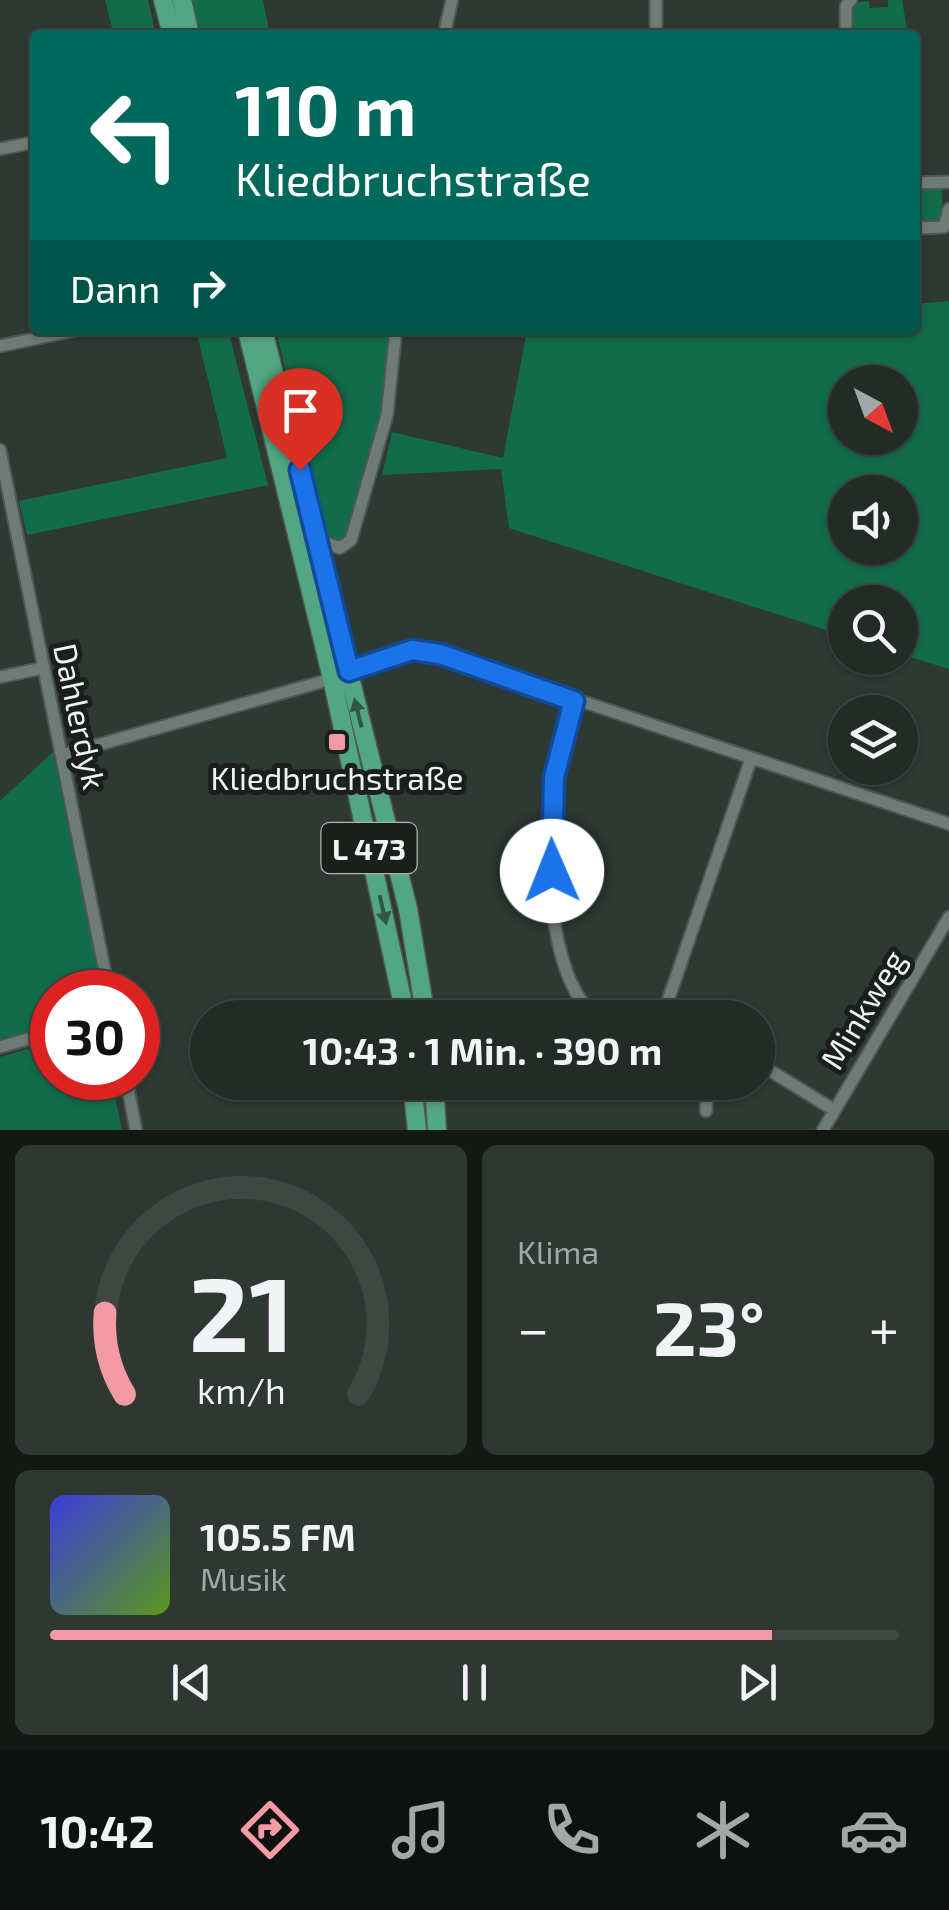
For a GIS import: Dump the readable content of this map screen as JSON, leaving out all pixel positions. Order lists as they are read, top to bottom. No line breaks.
{"streets":{"main road":["L 473"],"street":["Dahlerdyk","Minkweg"]},"places":{"transit":["Kliedbruchstraße"]},"north":"bottom right","page":{"turn":["110 m","Kliedbruchstraße"],"then":"Dann","limit":"30","trip":"10:43 · 1 Min. · 390 m","tile":"Klima","heat":["−","23°","+"],"song":["105.5 FM","Musik"],"tabs":"10:42","gauge":["21","km/h"]}}
